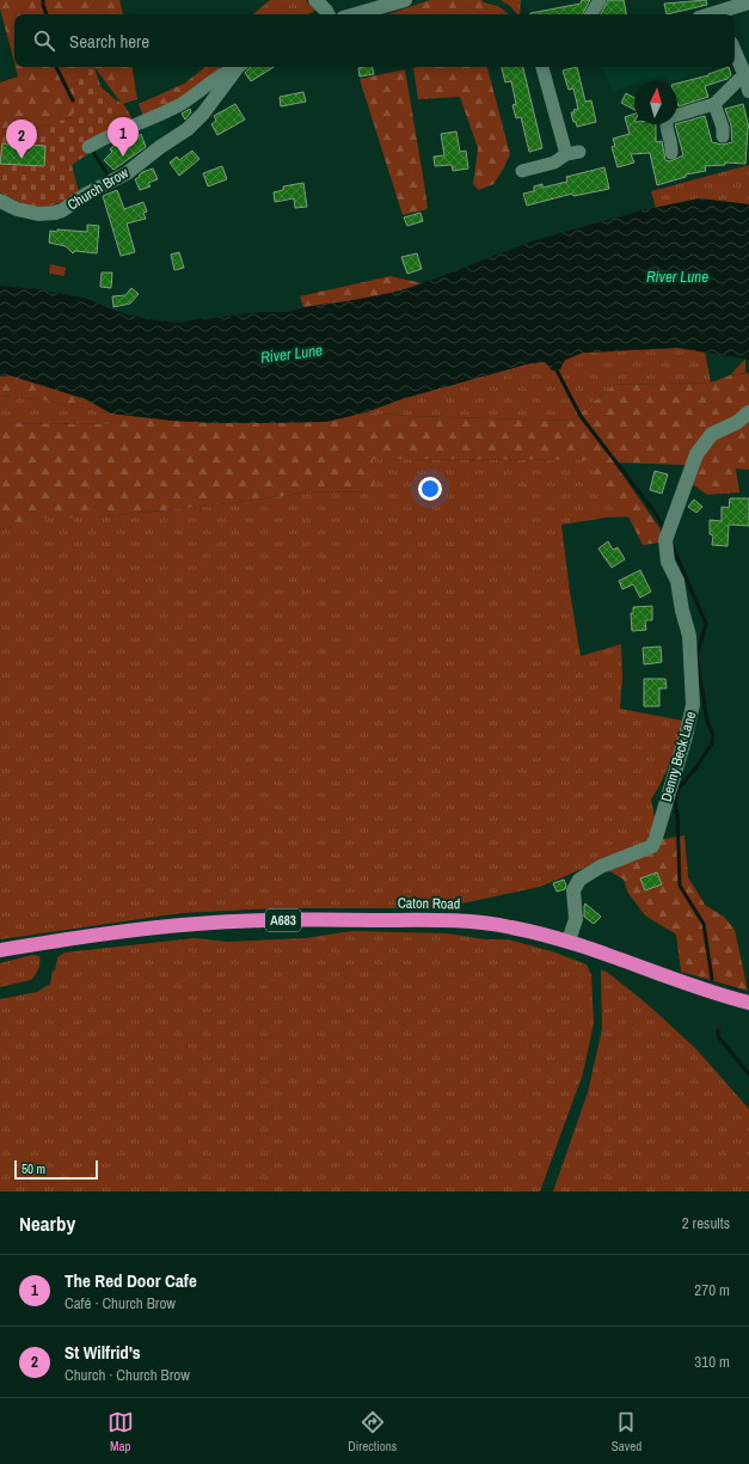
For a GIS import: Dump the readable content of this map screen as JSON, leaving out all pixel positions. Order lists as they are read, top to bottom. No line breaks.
{"streets":{"highway":["Caton Road","A683"],"street":["Church Brow","Denny Beck Lane"]},"crossings":[["Denny Beck Lane","Caton Road"]],"water":["River Lune"],"scale_bar":"50 m","north":"top","page":{"search":"Search here","pins":["1","2"],"scale":"50 m","heading":["Nearby","2 results"],"list":[{"mark":"1","name":"The Red Door Cafe","note":"Café · Church Brow","value":"270 m"},{"mark":"2","name":"St Wilfrid's","note":"Church · Church Brow","value":"310 m"}],"nav":["Map","Directions","Saved"]}}
